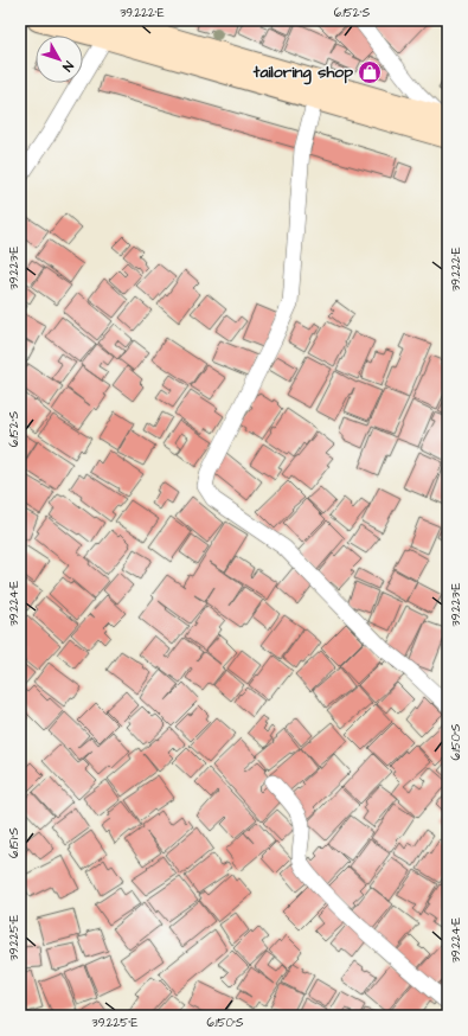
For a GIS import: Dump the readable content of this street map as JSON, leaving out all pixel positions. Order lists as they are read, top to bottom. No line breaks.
{"places":{"shop":["tailoring shop"]},"north":"bottom right","coordinates":["39.222°E","6.152°S","39.223°E","39.224°E","6.150°S","6.151°S","39.225°E"]}
